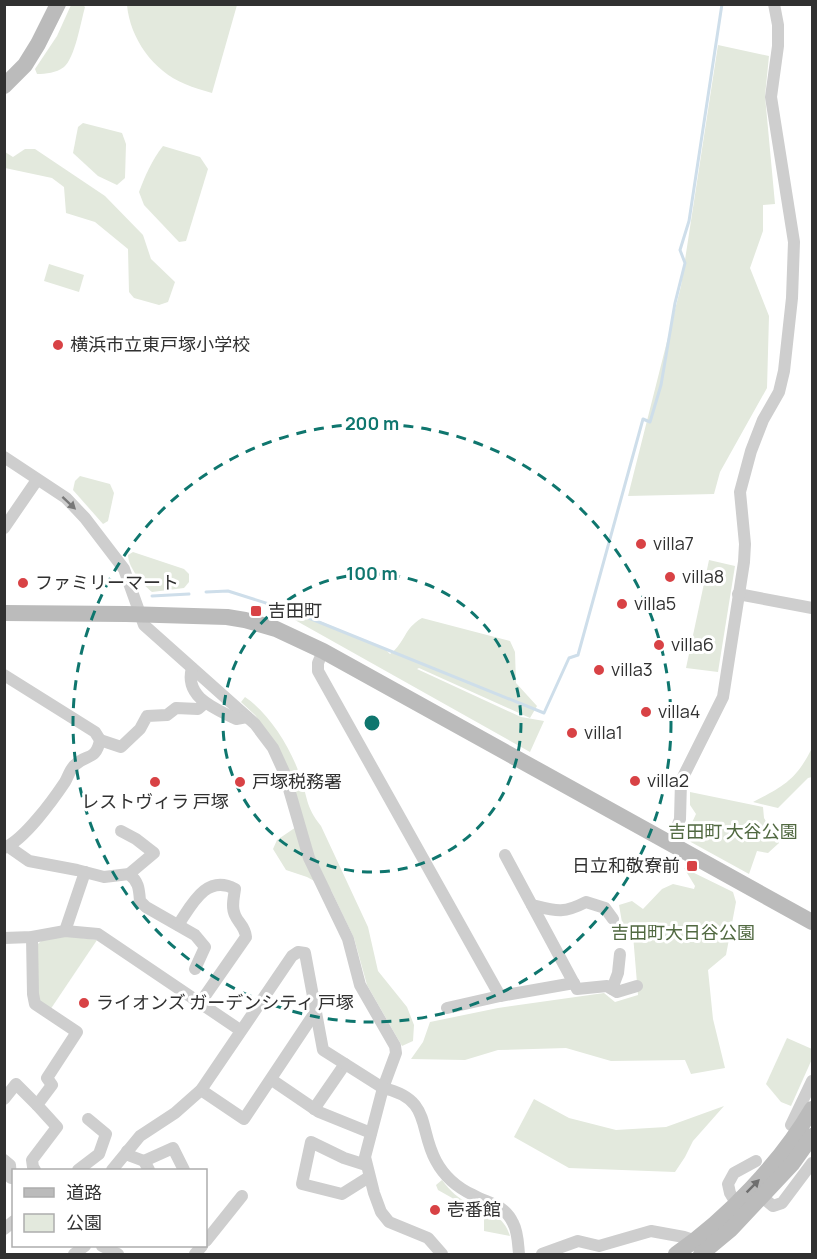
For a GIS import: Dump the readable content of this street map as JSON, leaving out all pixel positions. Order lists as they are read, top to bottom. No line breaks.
{"parks":["吉田町 大谷公園","吉田町大日谷公園"],"places":{"other":["横浜市立東戸塚小学校","villa7","villa8","ファミリーマート","villa5","villa6","villa3","villa4","villa1","villa2","レストヴィラ 戸塚","戸塚税務署","ライオンズ ガーデンシティ 戸塚","壱番館"],"transit":["吉田町","日立和敬寮前"]},"legend":["道路","公園"],"rings":["200 m","100 m"]}
